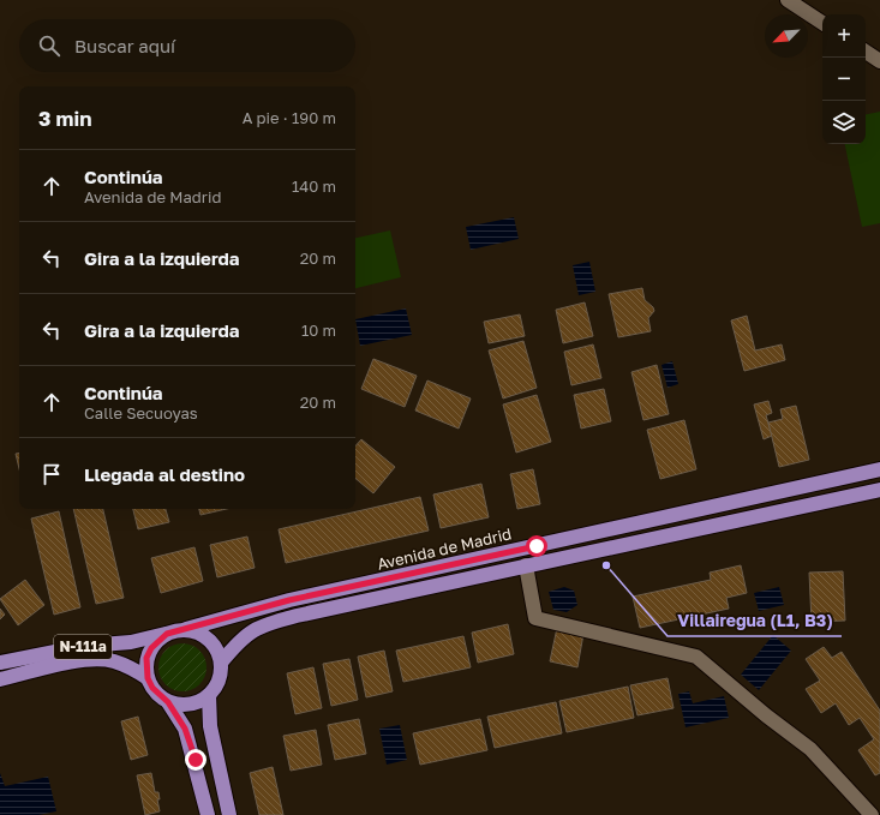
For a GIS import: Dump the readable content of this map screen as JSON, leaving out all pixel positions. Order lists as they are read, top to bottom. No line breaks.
{"streets":{"main road":["Avenida de Madrid","N-111a"]},"crossings":[["Avenida de Madrid","N-111a"]],"places":["Villairegua (L1, B3)"],"north":"bottom left","page":{"map_buttons":["+","−"],"search":"Buscar aquí","heading":["3 min","A pie · 190 m"],"list":[["Continúa","Avenida de Madrid","140 m"],["Gira a la izquierda","20 m"],["Gira a la izquierda","10 m"],["Continúa","Calle Secuoyas","20 m"],"Llegada al destino"]}}
